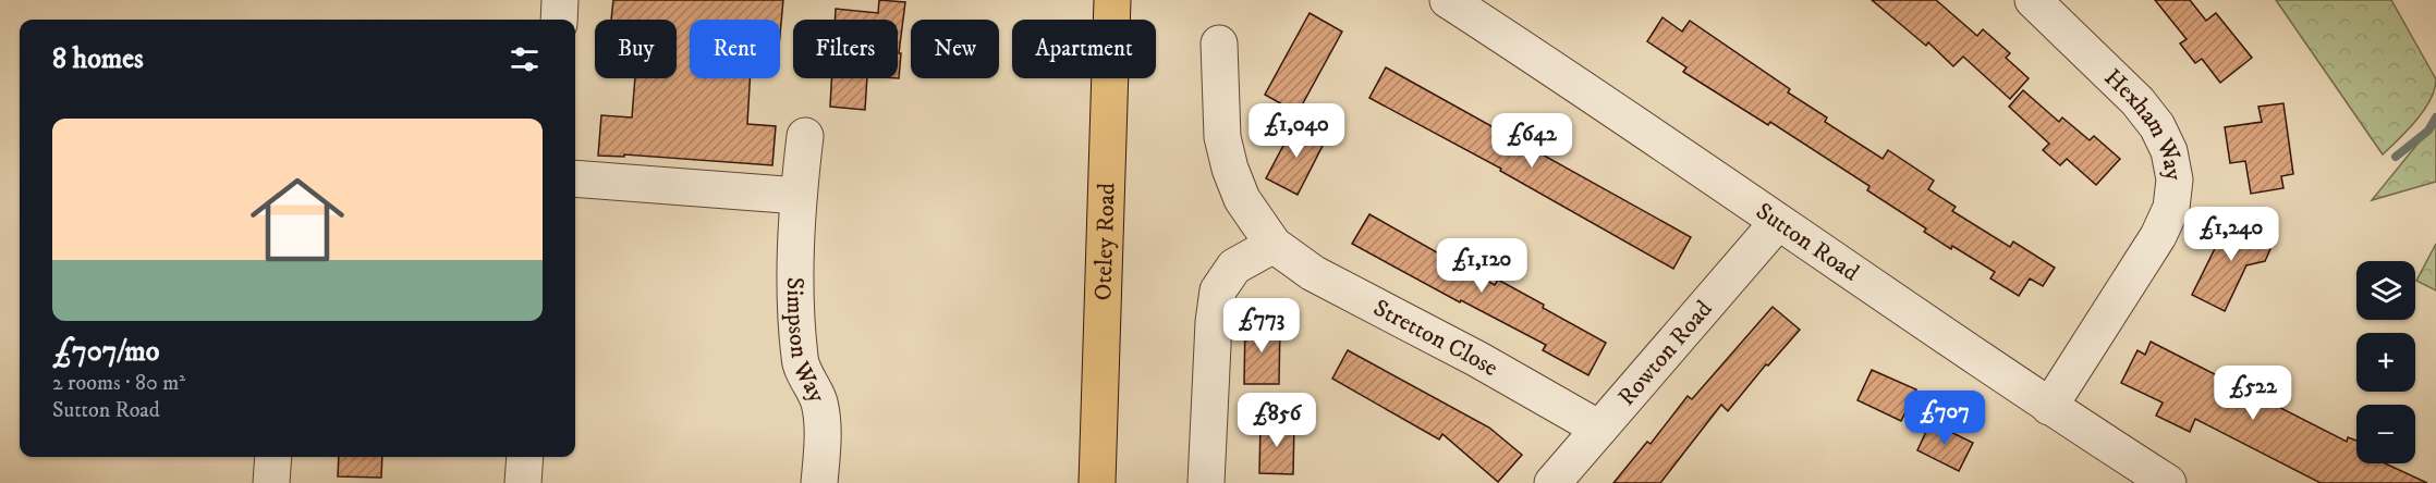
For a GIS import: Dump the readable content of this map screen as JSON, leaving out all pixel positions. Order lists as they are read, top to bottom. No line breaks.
{"streets":{"main road":["Oteley Road"],"street":["Hexham Way","Sutton Road","Stretton Close","Simpson Way","Rowton Road"]},"crossings":[["Hexham Way","Sutton Road"],["Sutton Road","Rowton Road"],["Stretton Close","Rowton Road"]],"page":{"chip":["Buy","Rent","Filters","New","Apartment"],"heading":"8 homes","list":[{"name":"£707/mo","note":"2 rooms · 80 m² · Sutton Road"}],"price":["£1,040","£642","£1,240","£1,120","£773","£522","£707","£856"],"map_buttons":["+","−"]}}
